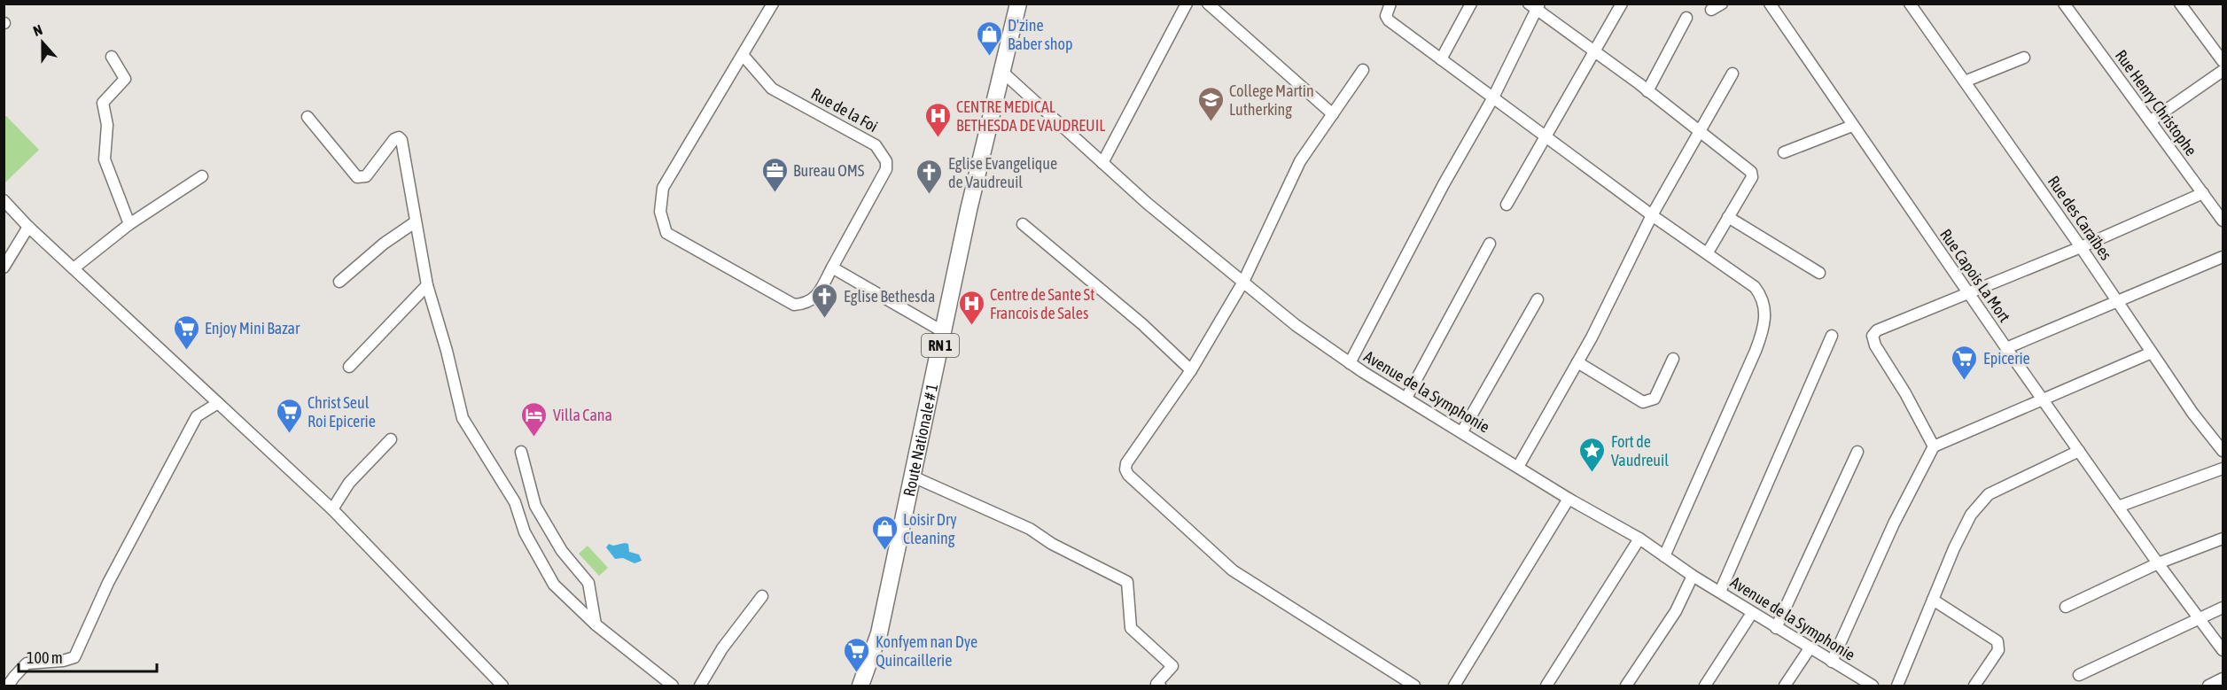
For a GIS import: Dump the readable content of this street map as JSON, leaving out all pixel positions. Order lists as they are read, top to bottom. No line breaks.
{"streets":{"main road":["RN 1","Route Nationale # 1"],"street":["Rue Henry Christophe","Rue de la Foi","Rue des Caraïbes","Rue Capois La Mort","Avenue de la Symphonie"]},"crossings":[["Avenue de la Symphonie","Route Nationale # 1"]],"places":{"shop":["D'zine Baber shop","Loisir Dry Cleaning"],"school or university":["College Martin Lutherking"],"hospital":["CENTRE MEDICAL BETHESDA DE VAUDREUIL","Centre de Sante St Francois de Sales"],"office":["Bureau OMS"],"church":["Eglise Evangelique de Vaudreuil","Eglise Bethesda"],"supermarket":["Enjoy Mini Bazar","Epicerie","Christ Seul Roi Epicerie","Konfyem nan Dye Quincaillerie"],"hotel":["Villa Cana"],"place":["Fort de Vaudreuil"]},"scale_bar":"100 m","north":"top"}
